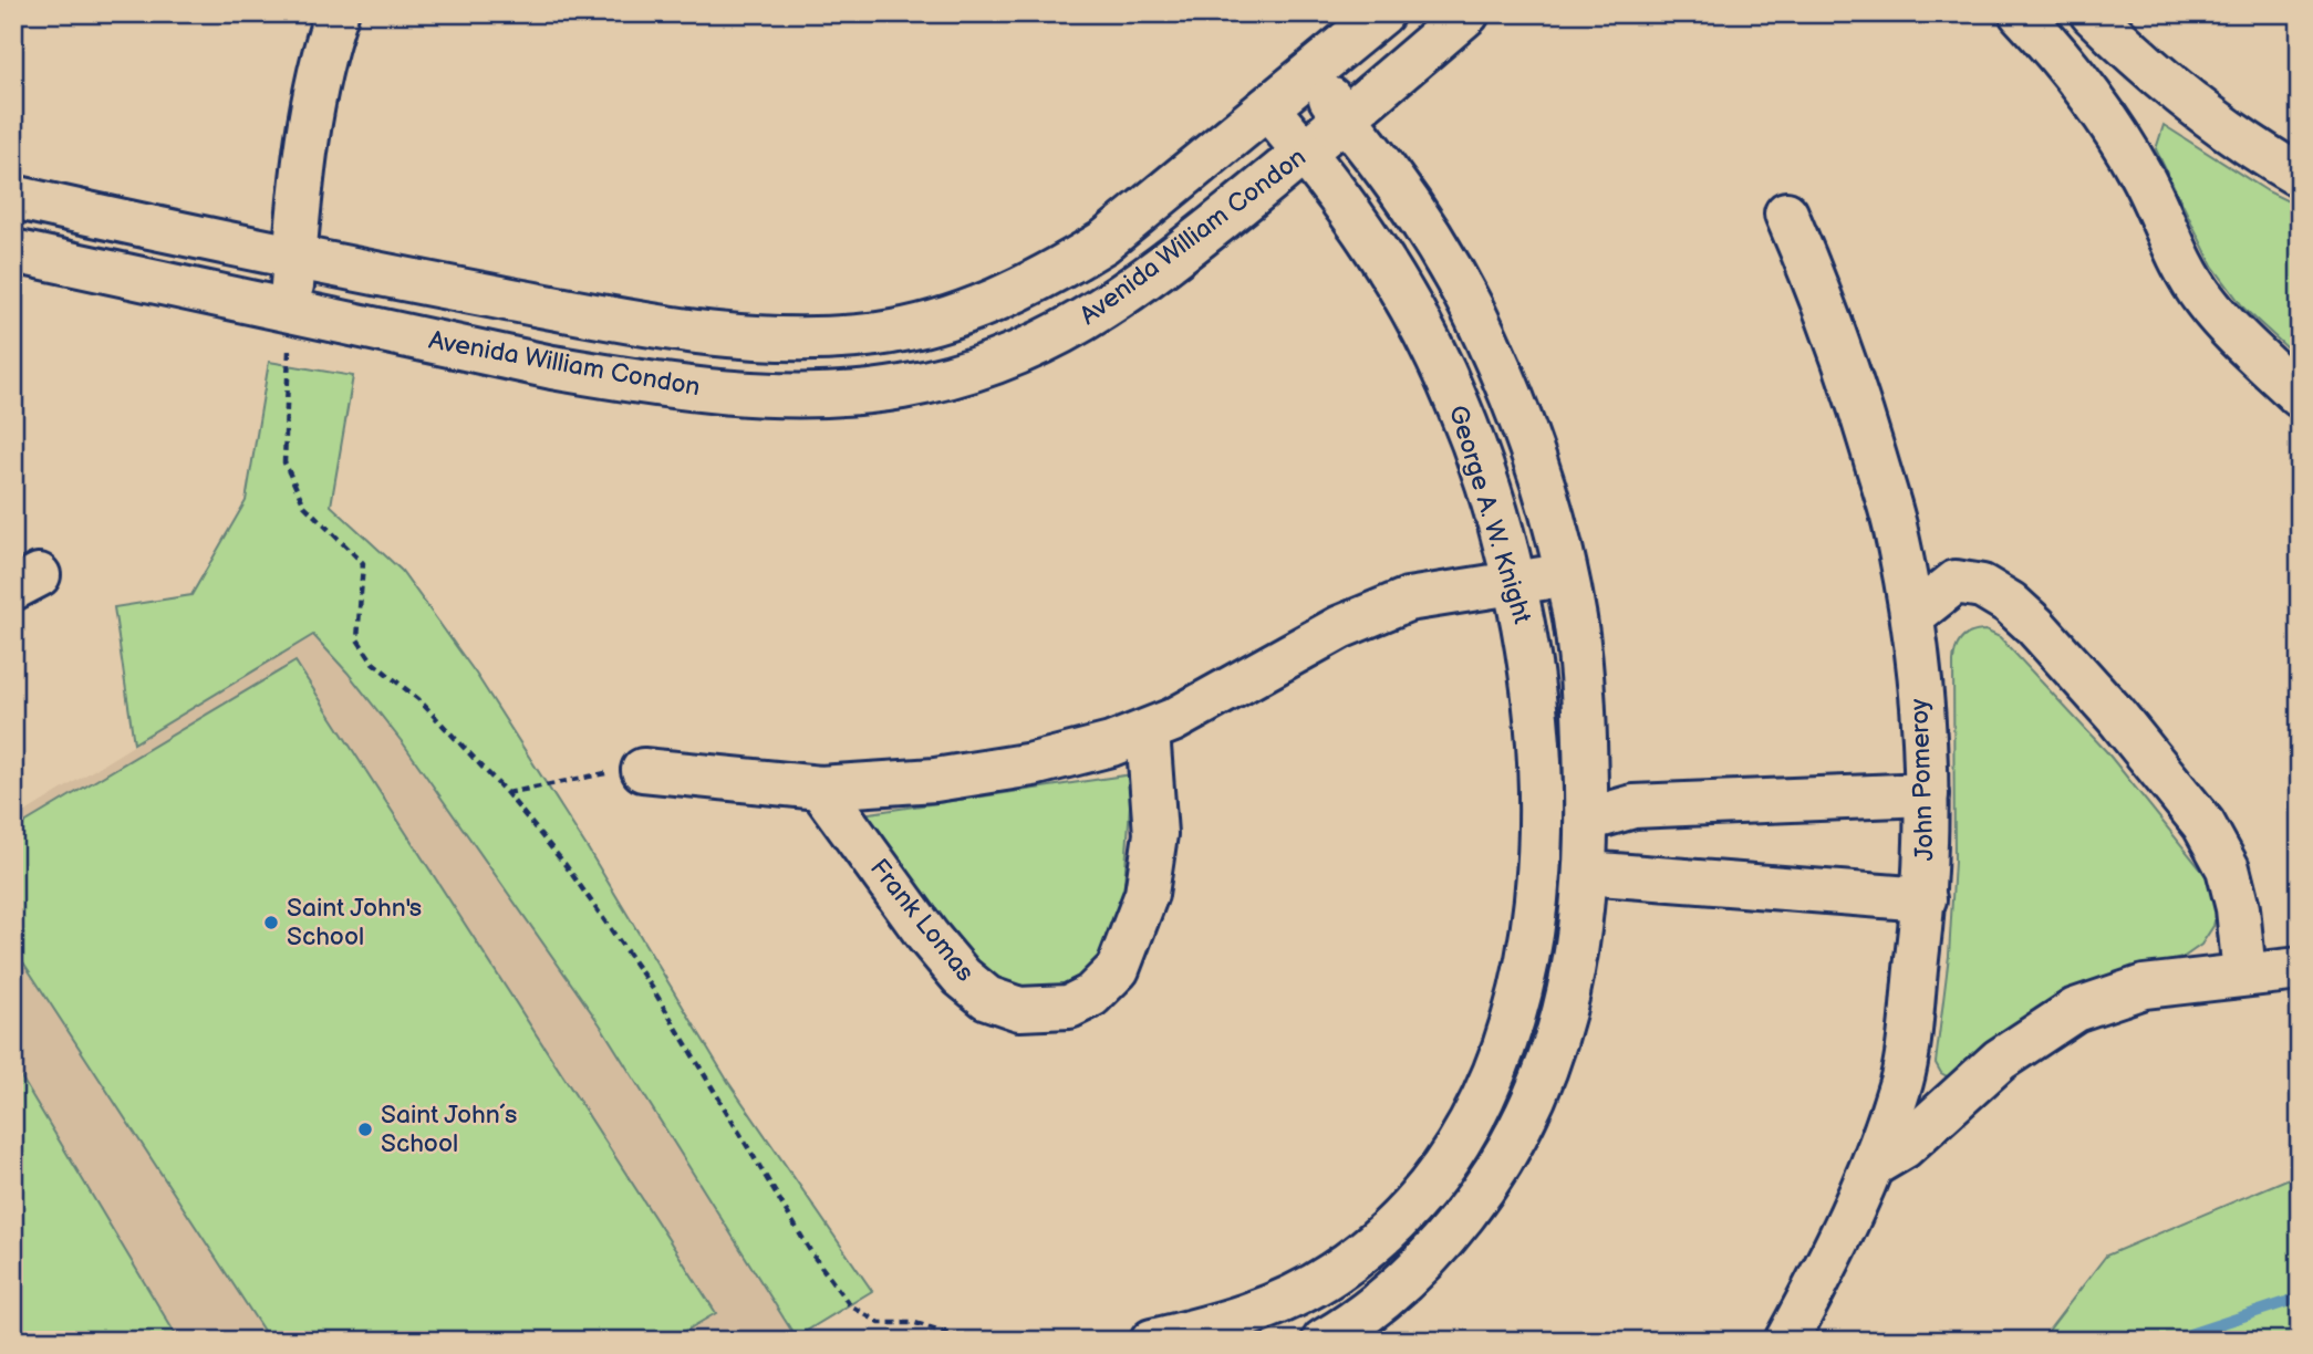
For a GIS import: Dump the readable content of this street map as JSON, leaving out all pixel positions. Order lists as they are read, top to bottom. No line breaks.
{"streets":{"street":["Avenida William Condon","George A. W. Knight","John Pomeroy","Frank Lomas"]},"crossings":[["Avenida William Condon","George A. W. Knight"]],"places":["Saint John's School","Saint John´s School"]}
